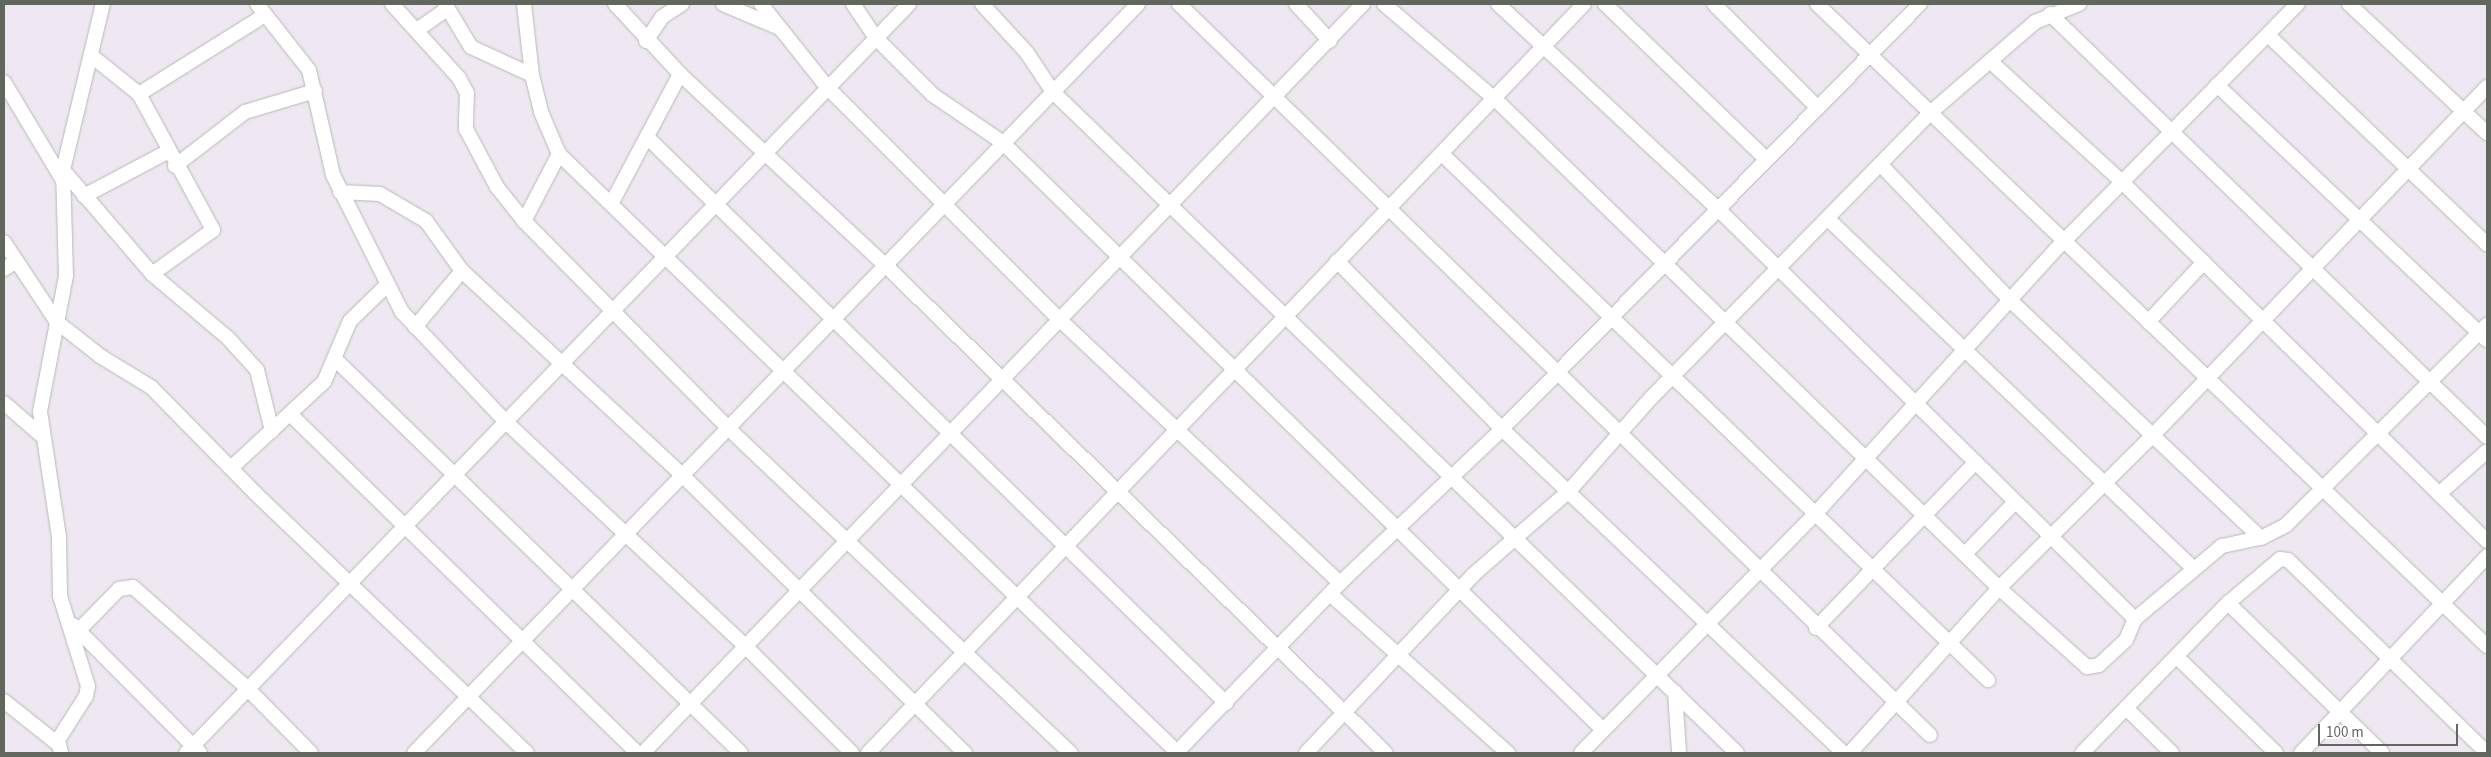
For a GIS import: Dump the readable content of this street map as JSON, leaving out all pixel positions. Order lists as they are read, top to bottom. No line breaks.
{"scale_bar":"100 m"}
